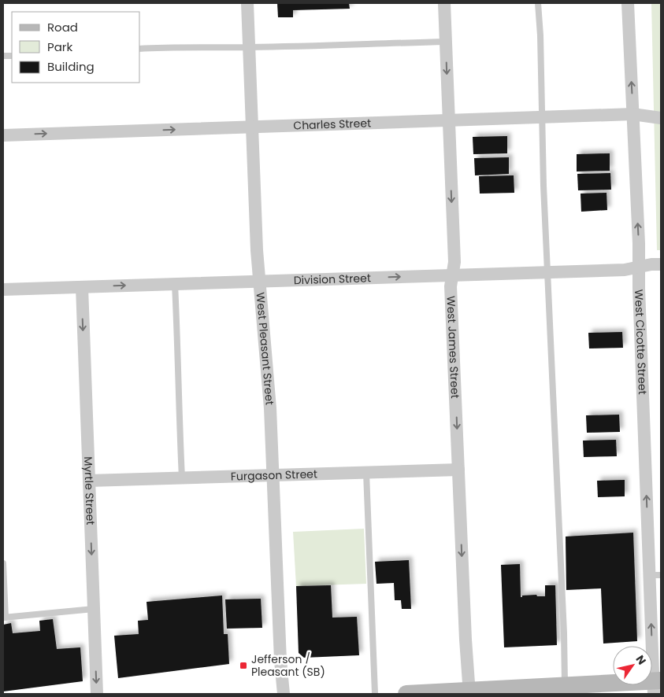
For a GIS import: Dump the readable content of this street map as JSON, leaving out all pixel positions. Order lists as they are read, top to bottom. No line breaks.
{"streets":{"street":["Charles Street","Division Street","West Cicotte Street","West James Street","West Pleasant Street","Furgason Street","Myrtle Street"]},"crossings":[["Charles Street","West Cicotte Street"],["Charles Street","West James Street"],["Charles Street","West Pleasant Street"],["Division Street","West Cicotte Street"],["Division Street","West James Street"],["Division Street","West Pleasant Street"],["Division Street","Myrtle Street"],["West James Street","Furgason Street"],["West Pleasant Street","Furgason Street"],["Furgason Street","Myrtle Street"]],"one_way":["Charles Street","Division Street","West Cicotte Street","West James Street","Myrtle Street"],"places":{"transit":["Jefferson / Pleasant (SB)"]},"legend":["Road","Park","Building"],"north":"top right"}
